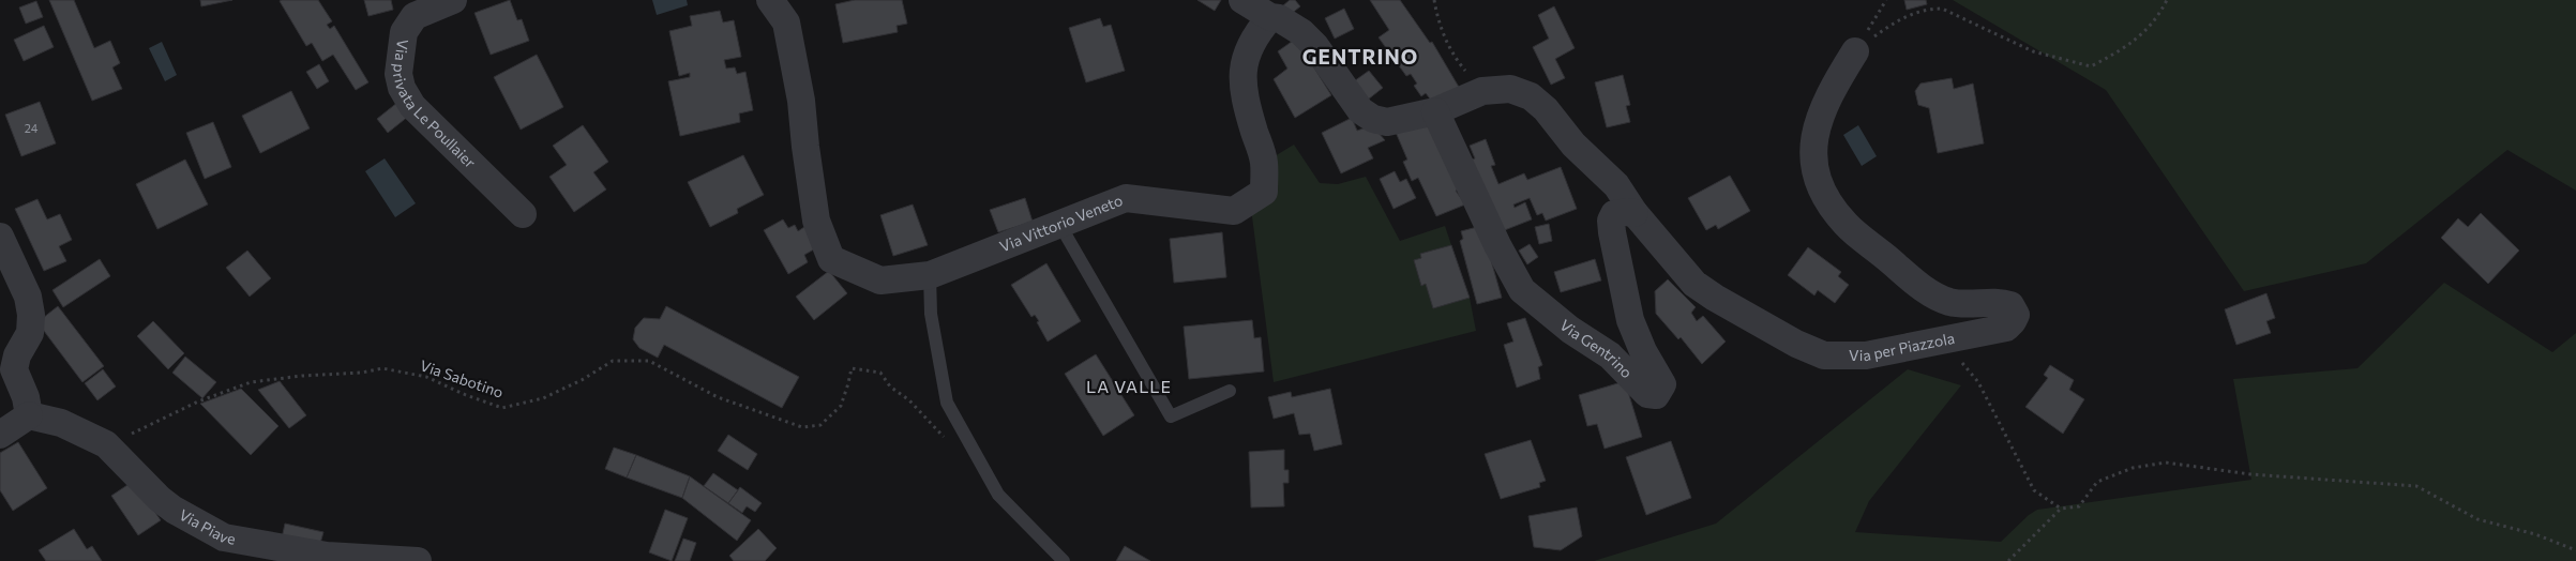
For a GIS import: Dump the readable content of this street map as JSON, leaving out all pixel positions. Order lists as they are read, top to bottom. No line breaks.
{"streets":{"street":["Via privata Le Poullaier","Via Vittorio Veneto","Via per Piazzola","Via Gentrino","Via Piave"],"path":["Via Sabotino"]},"crossings":[["Via per Piazzola","Via Gentrino"],["Via Sabotino","Via Piave"]],"districts":["GENTRINO","LA VALLE"],"house_numbers":["24"]}
